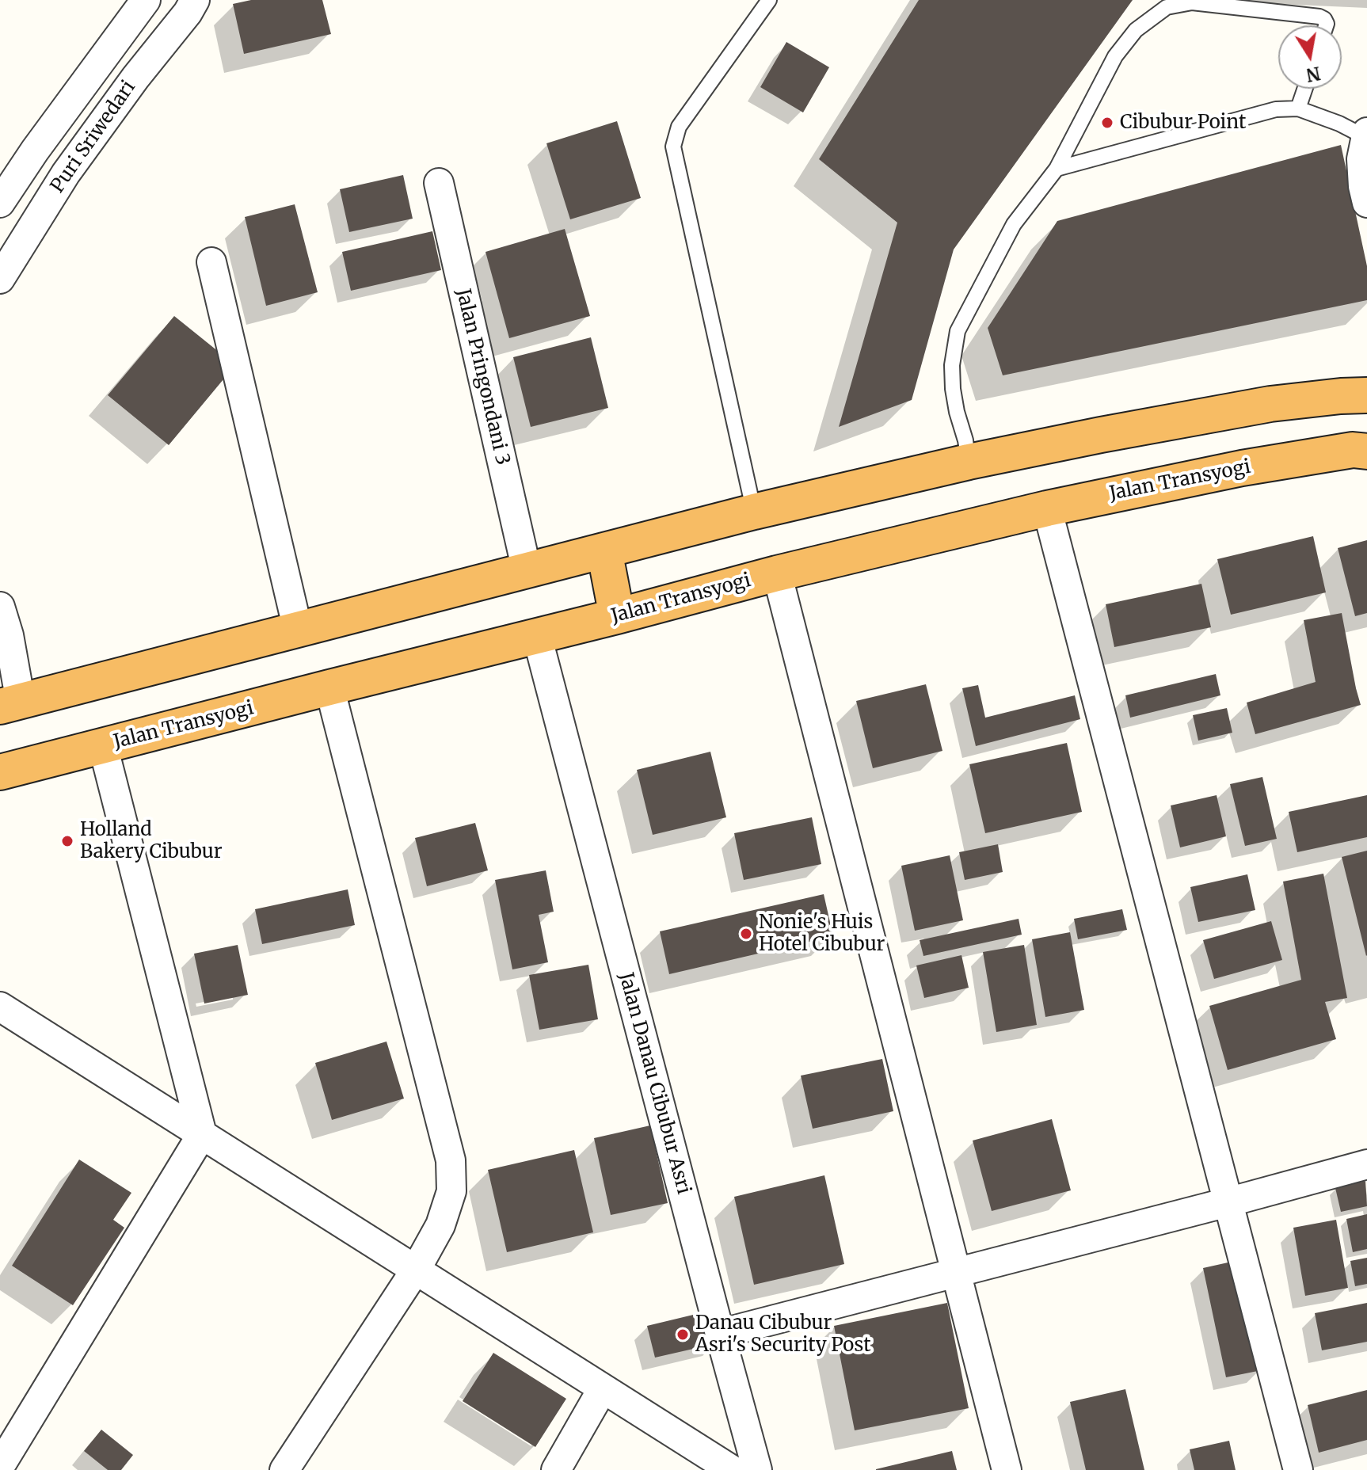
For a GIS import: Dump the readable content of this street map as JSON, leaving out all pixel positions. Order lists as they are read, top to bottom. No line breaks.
{"streets":{"highway":["Jalan Transyogi"],"street":["Puri Sriwedari","Jalan Pringondani 3","Jalan Danau Cibubur Asri"]},"crossings":[["Jalan Transyogi","Jalan Danau Cibubur Asri"]],"places":["Cibubur Point","Holland Bakery Cibubur","Nonie's Huis Hotel Cibubur","Danau Cibubur Asri's Security Post"],"north":"bottom"}
